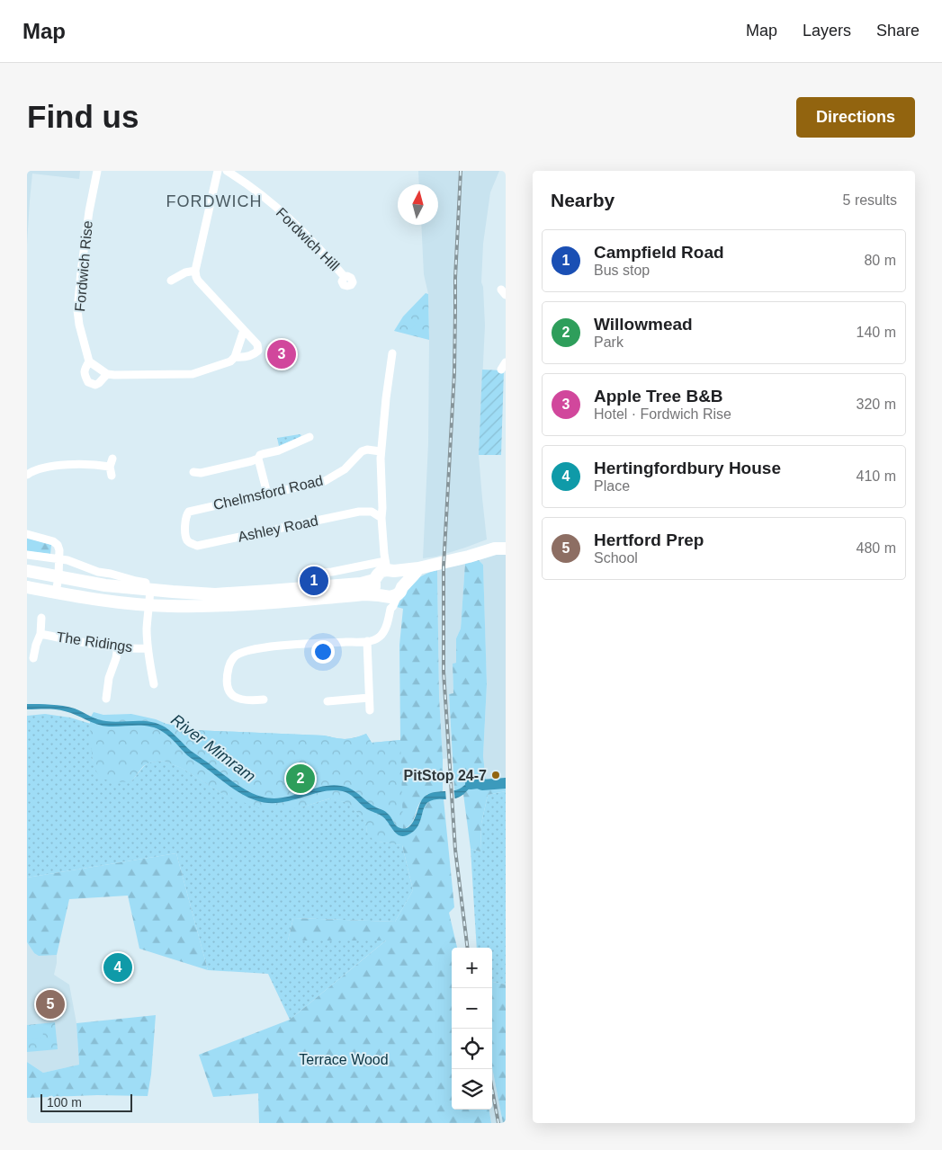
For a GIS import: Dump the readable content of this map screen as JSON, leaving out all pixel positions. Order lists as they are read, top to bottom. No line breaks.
{"streets":{"street":["Fordwich Hill","Fordwich Rise","Chelmsford Road","Ashley Road","The Ridings"]},"crossings":[["Chelmsford Road","Ashley Road"]],"districts":["FORDWICH"],"water":["River Mimram"],"parks":["Terrace Wood"],"places":["PitStop 24-7"],"scale_bar":"100 m","north":"top","page":{"header":"Map","nav":["Map","Layers","Share"],"buttons":"Directions","title":"Find us","heading":["Nearby","5 results"],"list":[{"mark":"1","name":"Campfield Road","note":"Bus stop","value":"80 m"},{"mark":"2","name":"Willowmead","note":"Park","value":"140 m"},{"mark":"3","name":"Apple Tree B&B","note":"Hotel · Fordwich Rise","value":"320 m"},{"mark":"4","name":"Hertingfordbury House","note":"Place","value":"410 m"},{"mark":"5","name":"Hertford Prep","note":"School","value":"480 m"}],"pins":["3","1","2","4","5"],"map_buttons":["+","−"],"scale":"100 m"}}
